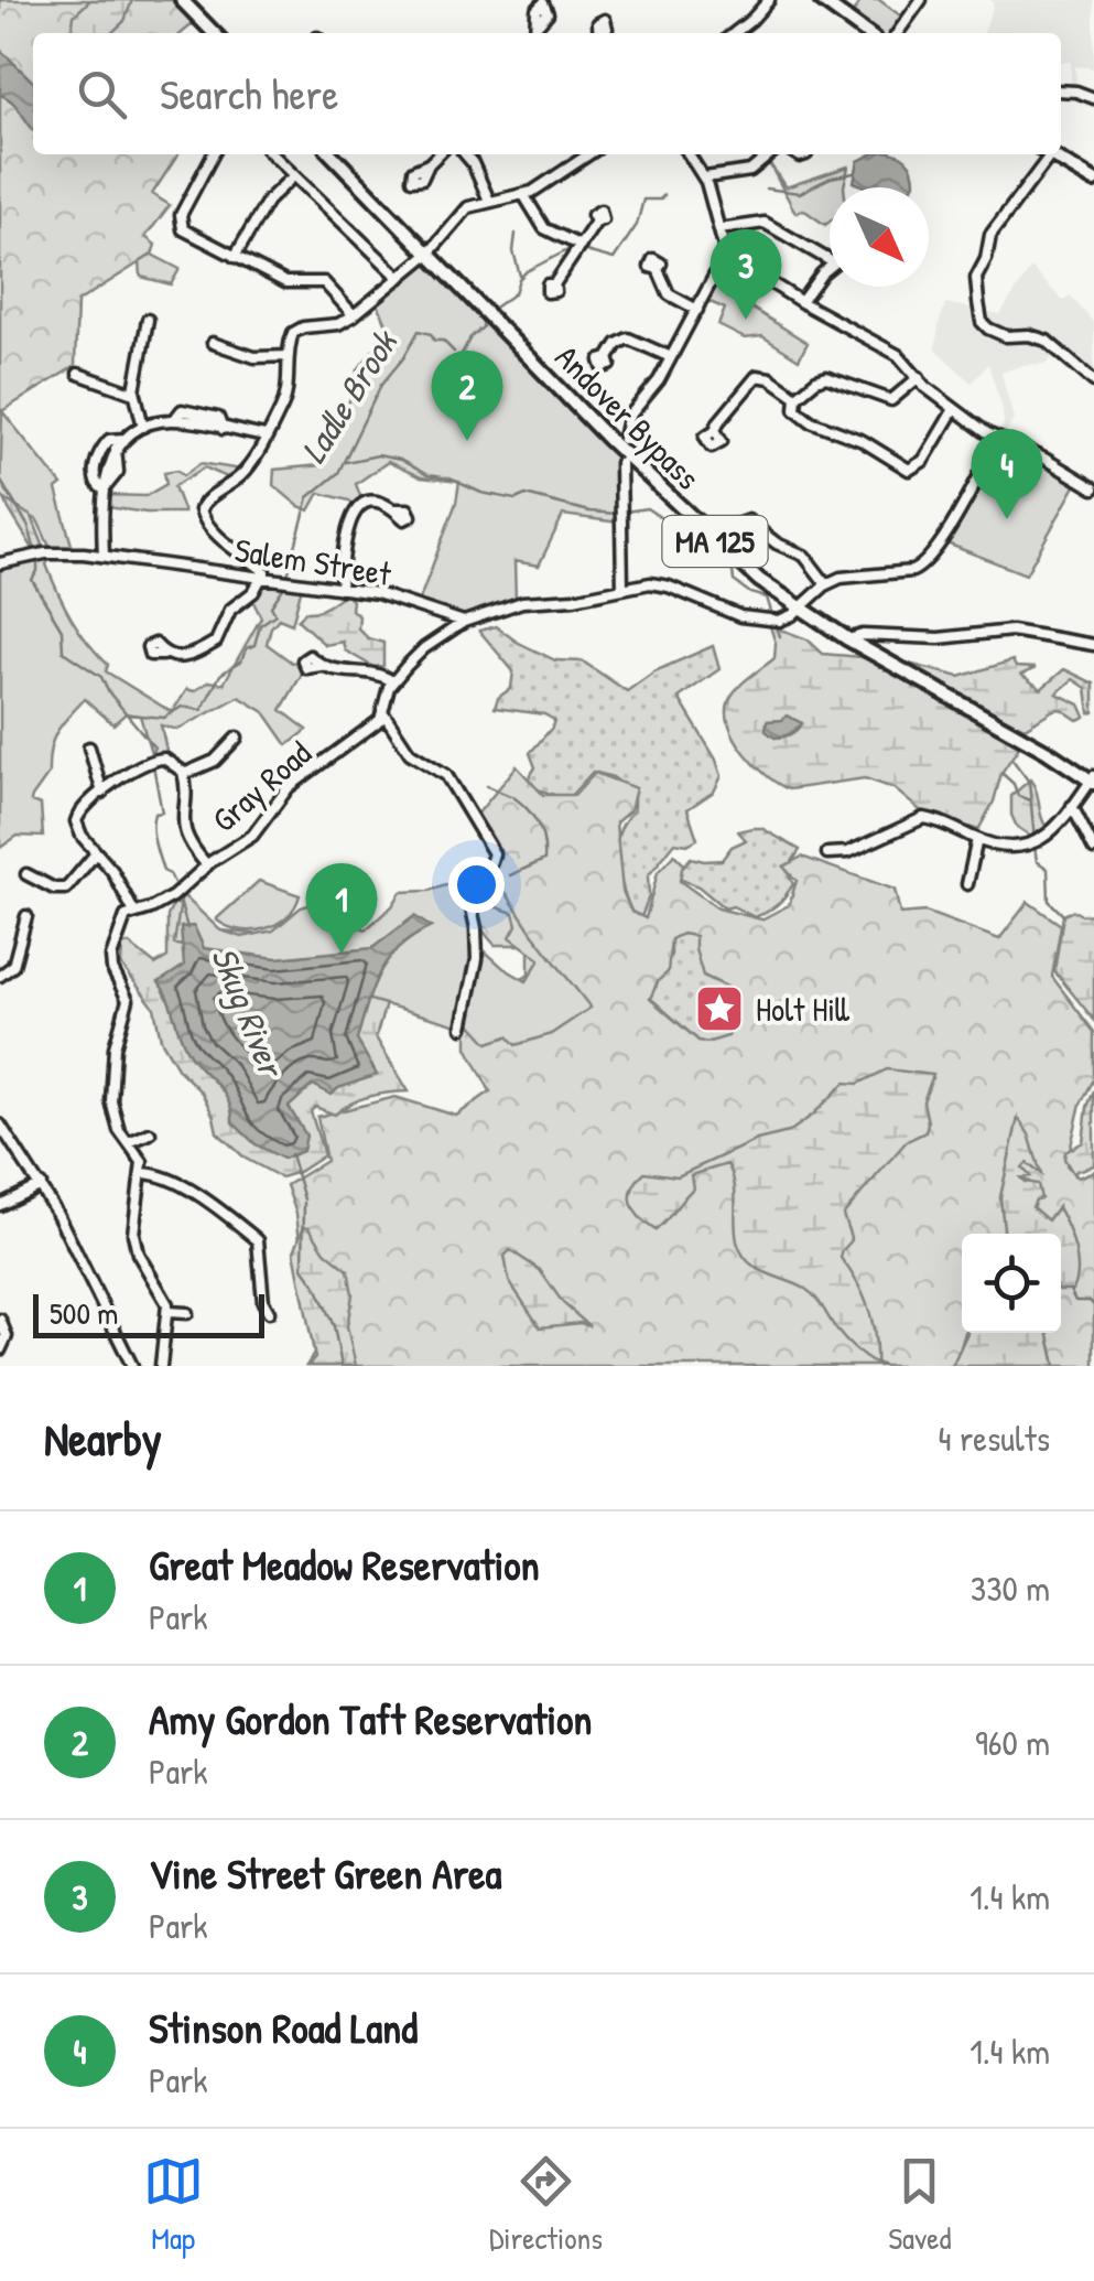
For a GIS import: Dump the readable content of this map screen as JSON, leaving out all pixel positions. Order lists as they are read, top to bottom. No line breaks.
{"streets":{"main road":["Andover Bypass","MA 125"],"street":["Salem Street","Gray Road"]},"water":["Ladle Brook","Skug River"],"places":{"place":["Holt Hill"]},"scale_bar":"500 m","north":"bottom right","page":{"search":"Search here","pins":["3","2","4","1"],"scale":"500 m","heading":["Nearby","4 results"],"list":[{"mark":"1","name":"Great Meadow Reservation","note":"Park","value":"330 m"},{"mark":"2","name":"Amy Gordon Taft Reservation","note":"Park","value":"960 m"},{"mark":"3","name":"Vine Street Green Area","note":"Park","value":"1.4 km"},{"mark":"4","name":"Stinson Road Land","note":"Park","value":"1.4 km"}],"nav":["Map","Directions","Saved"]}}
